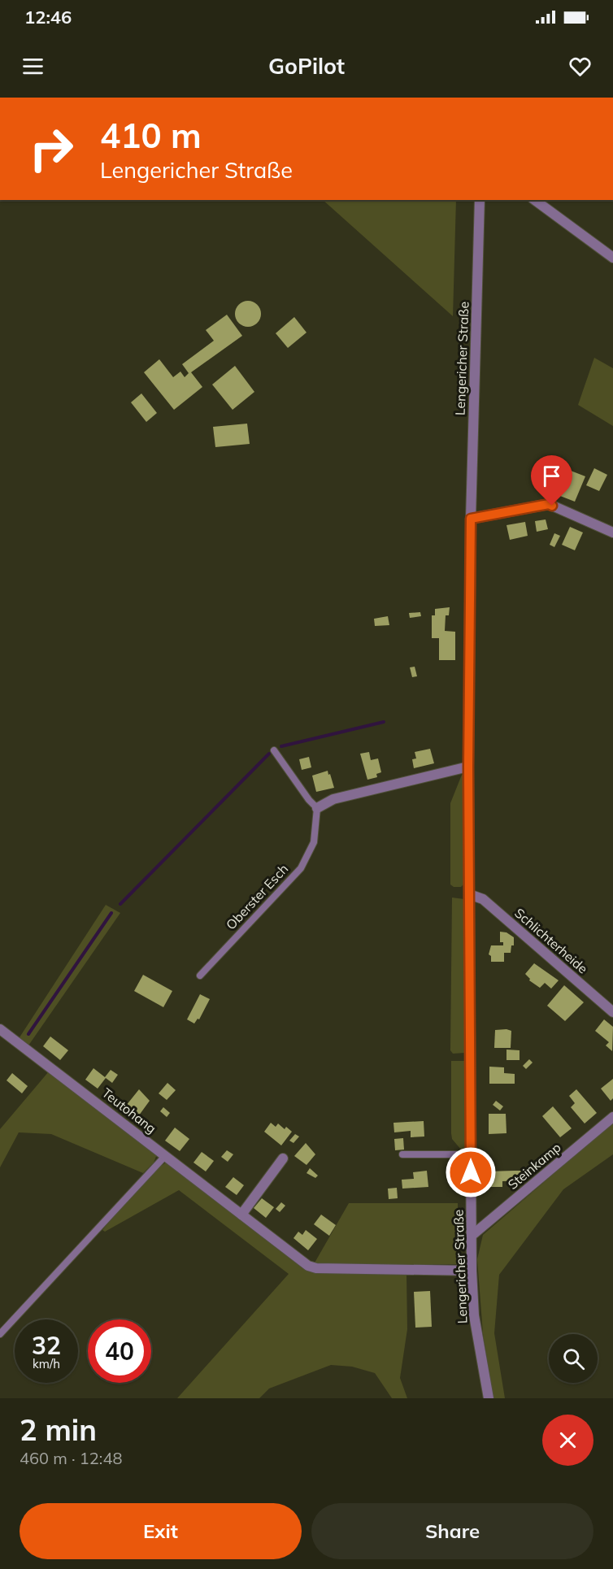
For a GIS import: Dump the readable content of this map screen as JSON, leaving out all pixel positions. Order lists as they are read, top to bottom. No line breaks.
{"streets":{"street":["Lengericher Straße","Schlichterheide","Teutohang","Steinkamp"],"lane":["Oberster Esch"]},"crossings":[["Lengericher Straße","Schlichterheide"],["Lengericher Straße","Teutohang"],["Lengericher Straße","Steinkamp"]],"page":{"status":"12:46","header":"GoPilot","turn":["410 m","Lengericher Straße"],"speed":"32 km/h","limit":"40","heading":["2 min","460 m · 12:48"],"buttons":["Exit","Share"]}}
